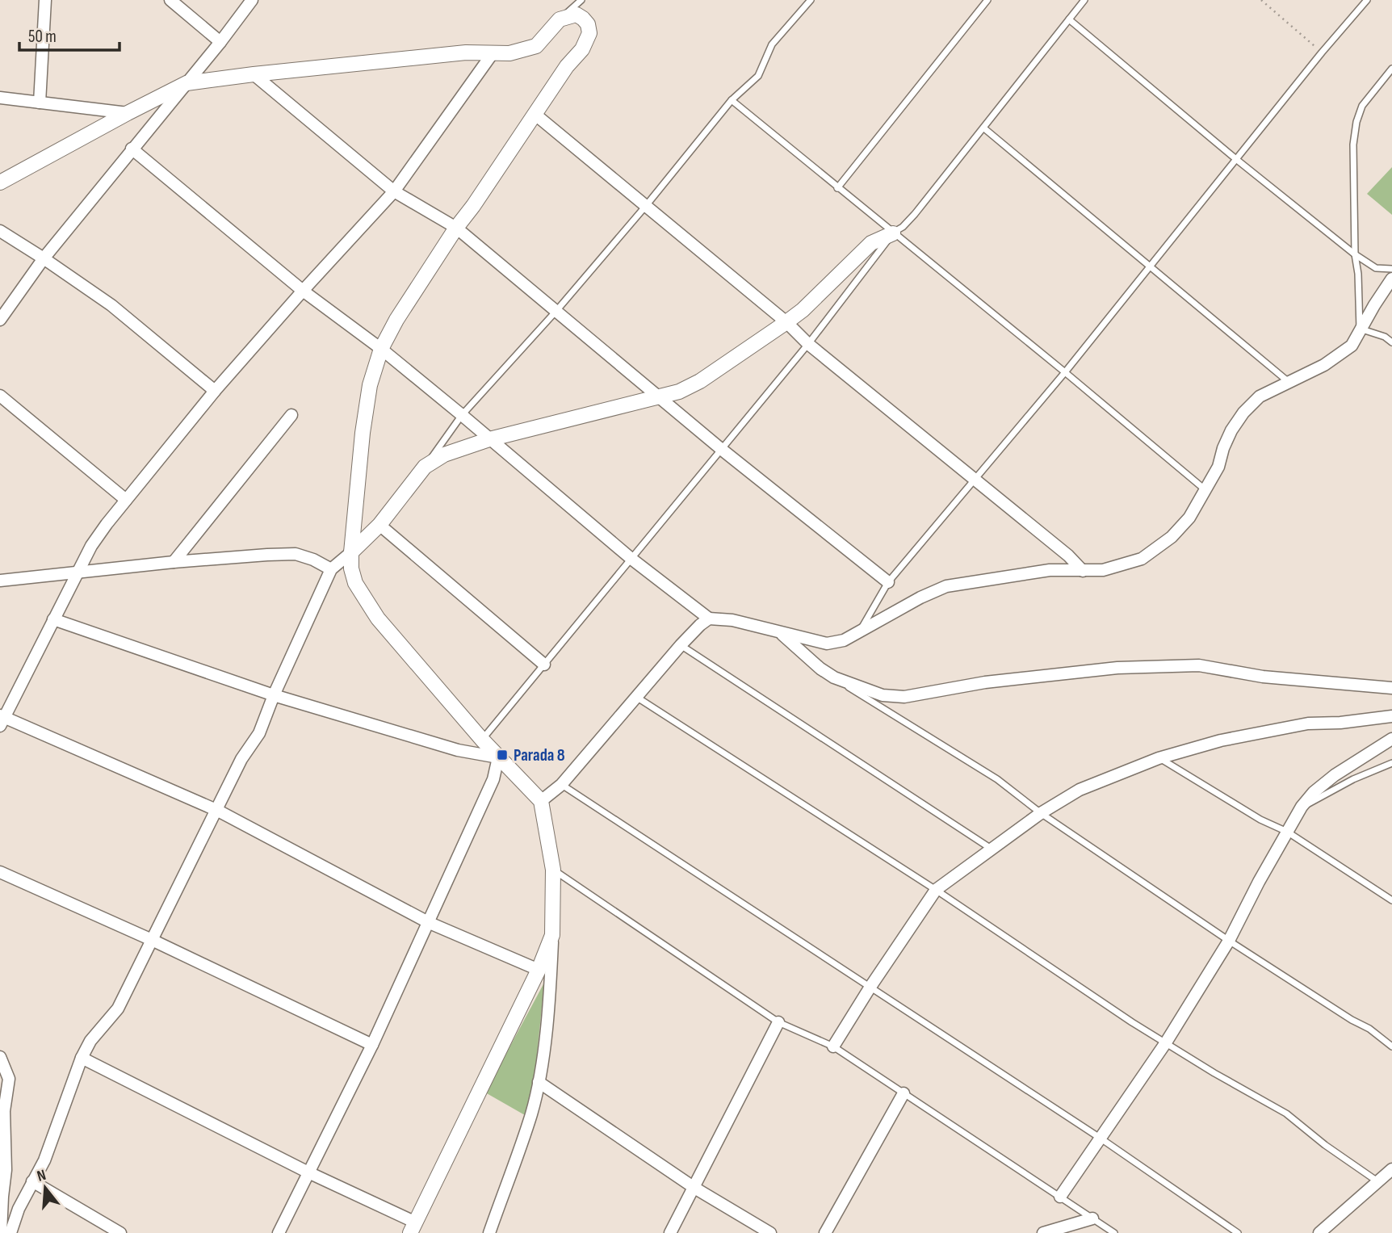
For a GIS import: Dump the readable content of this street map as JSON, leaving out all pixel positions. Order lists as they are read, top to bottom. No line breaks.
{"places":{"transit":["Parada 8"]},"scale_bar":"50 m","north":"top"}
